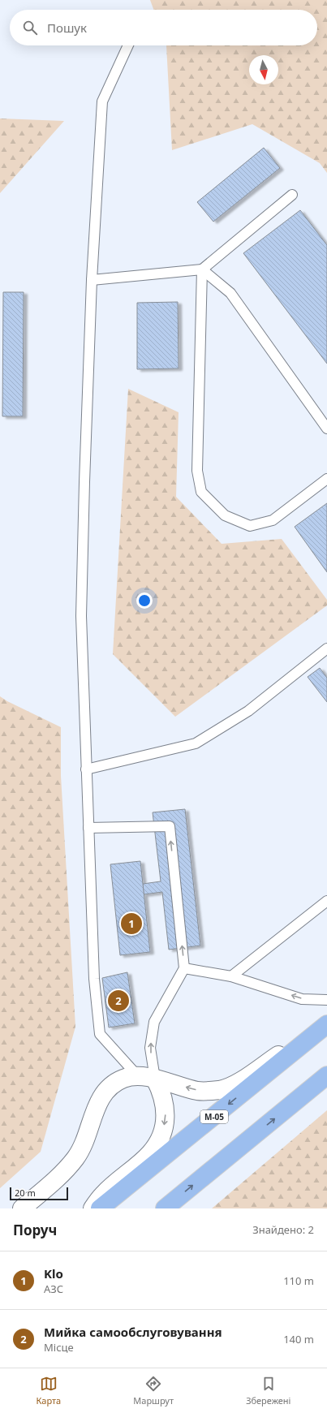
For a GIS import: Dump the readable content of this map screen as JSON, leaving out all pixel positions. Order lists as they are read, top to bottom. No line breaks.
{"streets":{"highway":["М-05"]},"scale_bar":"20 m","north":"bottom","page":{"search":"Пошук","pins":["1","2"],"scale":"20 m","heading":["Поруч","Знайдено: 2"],"list":[{"mark":"1","name":"Klo","note":"АЗС","value":"110 m"},{"mark":"2","name":"Мийка самообслуговування","note":"Місце","value":"140 m"}],"nav":["Карта","Маршрут","Збережені"]}}
